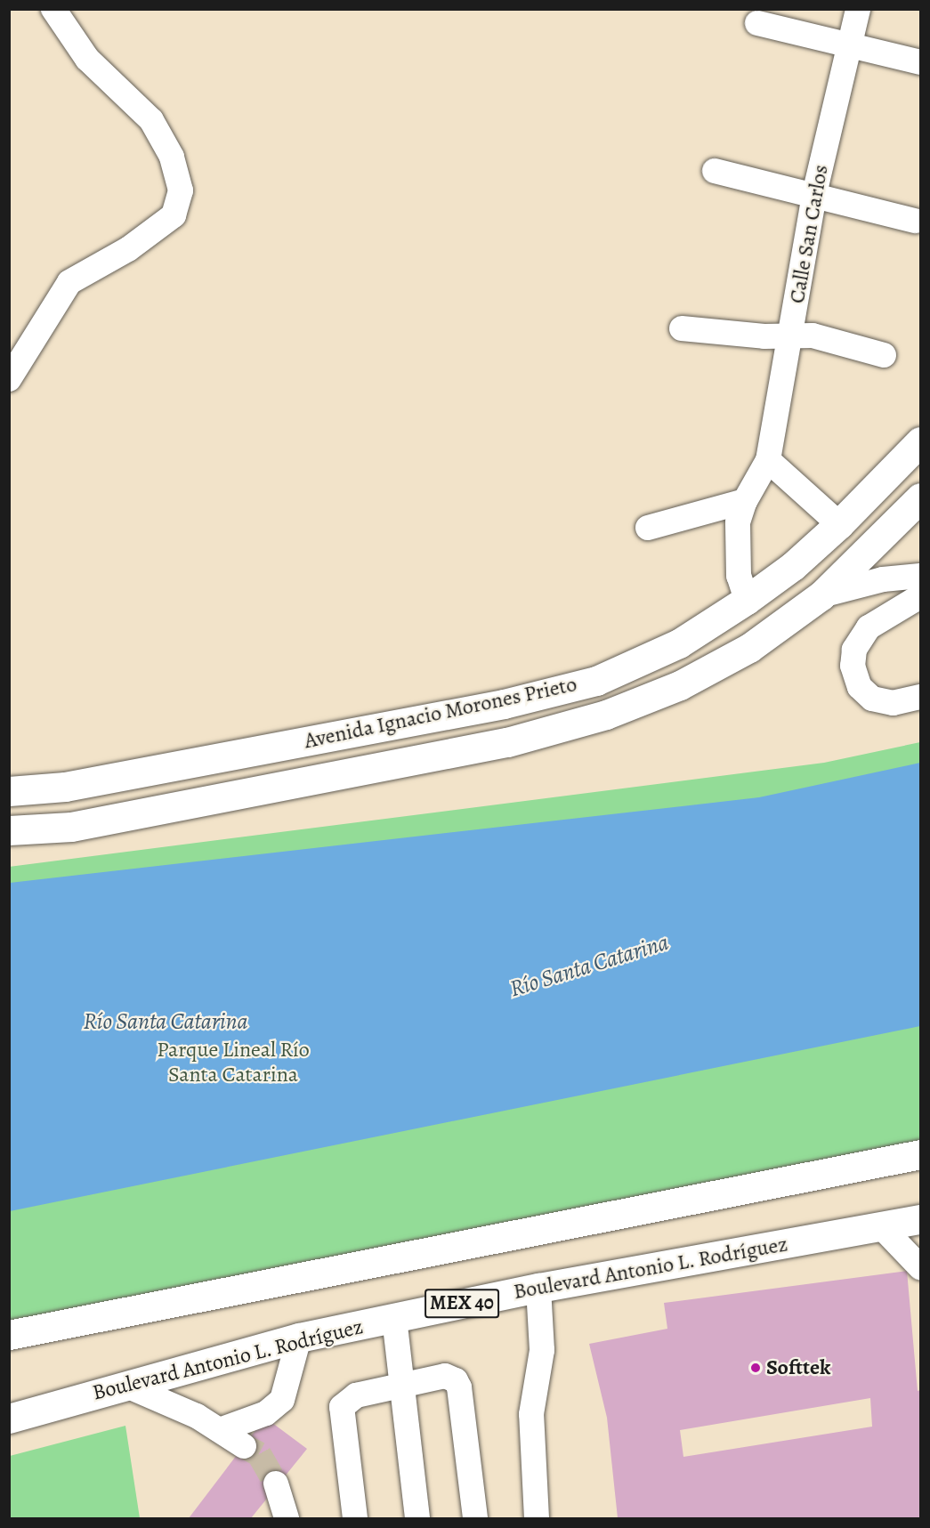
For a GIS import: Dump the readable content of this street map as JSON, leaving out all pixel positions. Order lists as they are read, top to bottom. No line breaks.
{"streets":{"main road":["Avenida Ignacio Morones Prieto","Boulevard Antonio L. Rodríguez","MEX 40"],"street":["Calle San Carlos"]},"crossings":[["Calle San Carlos","Avenida Ignacio Morones Prieto"]],"water":["Río Santa Catarina"],"parks":["Parque Lineal Río Santa Catarina"],"places":["Softtek"]}
